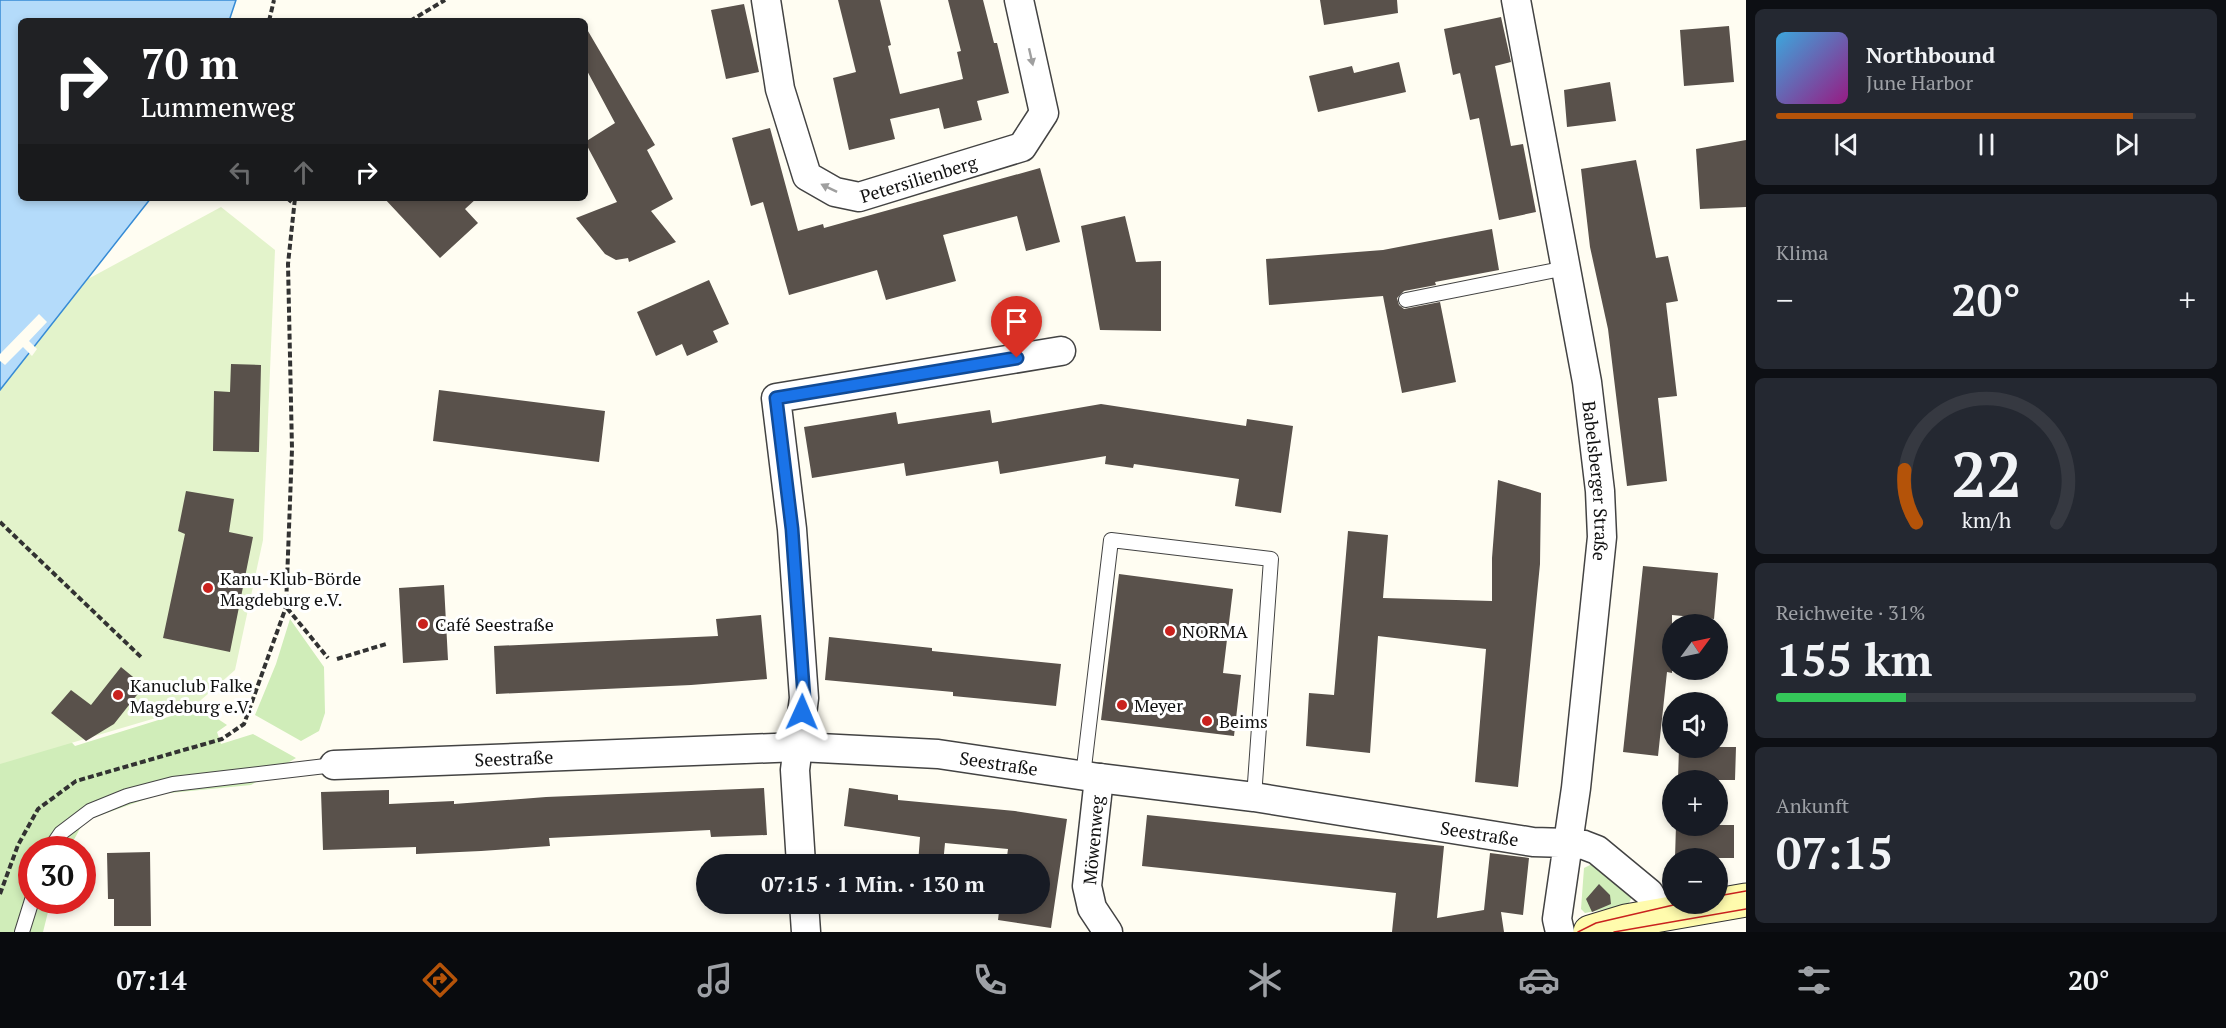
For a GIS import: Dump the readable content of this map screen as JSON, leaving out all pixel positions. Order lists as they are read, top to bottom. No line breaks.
{"streets":{"street":["Petersilienberg","Babelsberger Straße","Seestraße","Möwenweg"]},"crossings":[["Babelsberger Straße","Seestraße"],["Seestraße","Möwenweg"]],"places":["Kanu-Klub-Börde Magdeburg e.V.","Café Seestraße","NORMA","Kanuclub Falke Magdeburg e.V.","Meyer","Beims"],"north":"top right","page":{"turn":["70 m","Lummenweg"],"song":["Northbound","June Harbor"],"tile":["Klima",["Reichweite · 31%","155 km"],["Ankunft","07:15"]],"heat":["−","20°","+"],"map_buttons":["+","−"],"limit":"30","trip":"07:15 · 1 Min. · 130 m","tabs":["07:14","20°"],"gauge":["22","km/h"]}}
